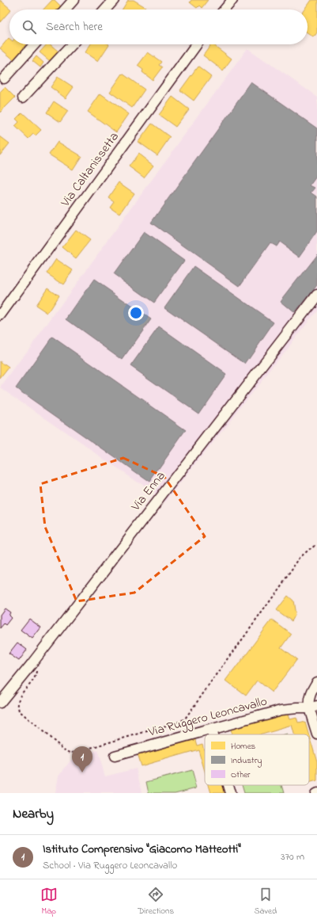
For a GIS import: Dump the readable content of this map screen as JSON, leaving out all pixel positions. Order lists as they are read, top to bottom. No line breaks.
{"streets":{"street":["Via Caltanissetta","Via Enna","Via Ruggero Leoncavallo"]},"legend":["Homes","Industry","Other"],"page":{"search":"Search here","pins":"1","heading":"Nearby","list":[{"mark":"1","name":"Istituto Comprensivo \"Giacomo Matteotti\"","note":"School · Via Ruggero Leoncavallo","value":"370 m"}],"nav":["Map","Directions","Saved"]}}
